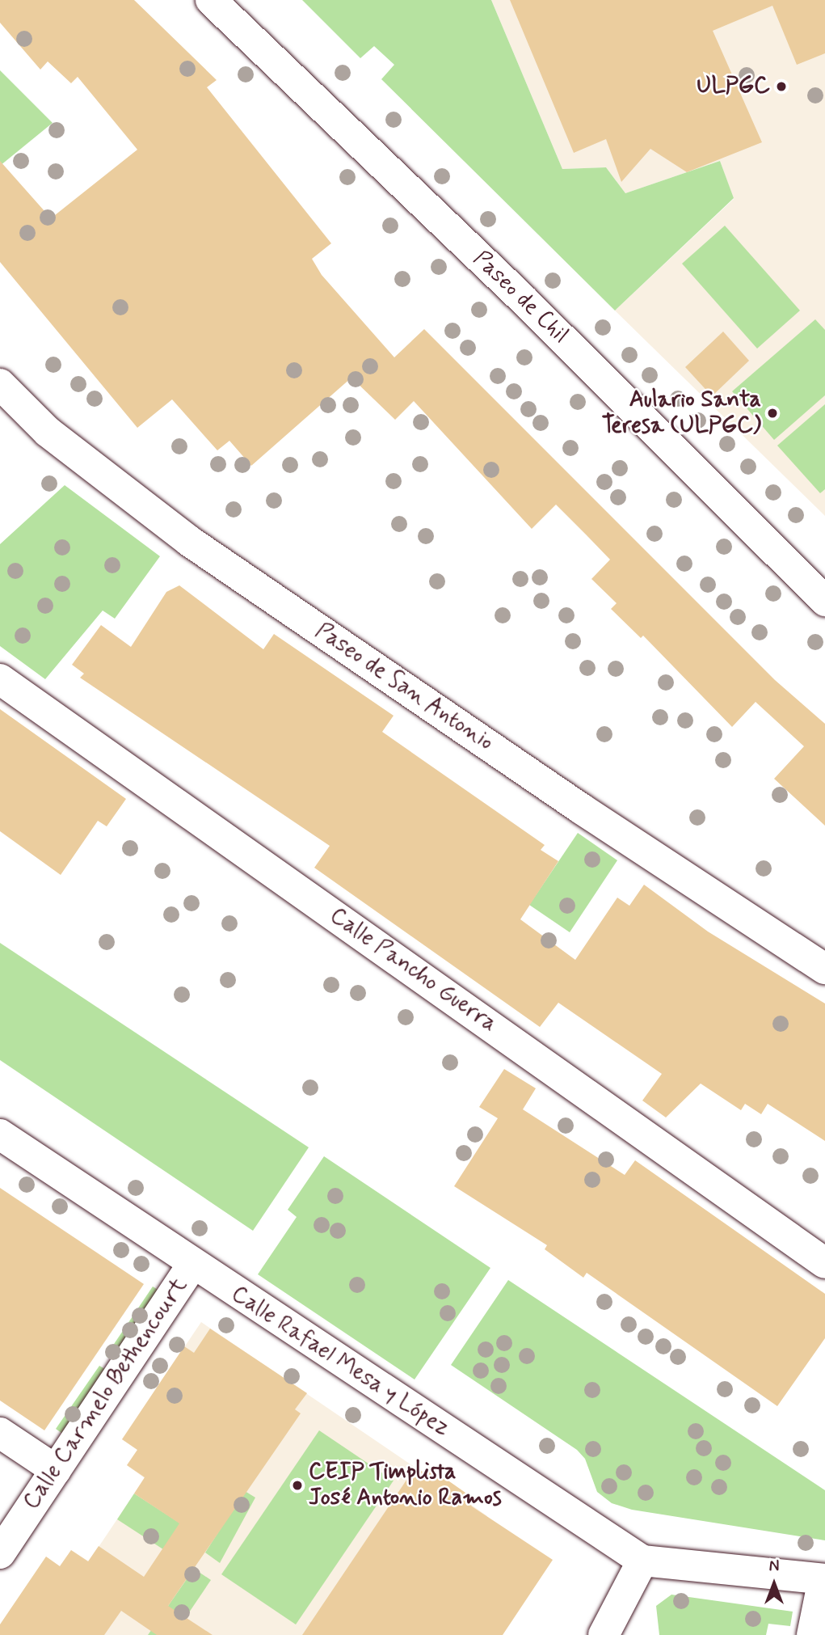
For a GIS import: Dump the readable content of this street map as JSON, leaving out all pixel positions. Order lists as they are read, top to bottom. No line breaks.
{"streets":{"street":["Paseo de Chil","Paseo de San Antonio","Calle Pancho Guerra","Calle Rafael Mesa y López","Calle Carmelo Bethencourt"]},"crossings":[["Calle Rafael Mesa y López","Calle Carmelo Bethencourt"]],"places":["ULPGC","Aulario Santa Teresa (ULPGC)","CEIP Timplista José Antonio Ramos"],"north":"top"}
